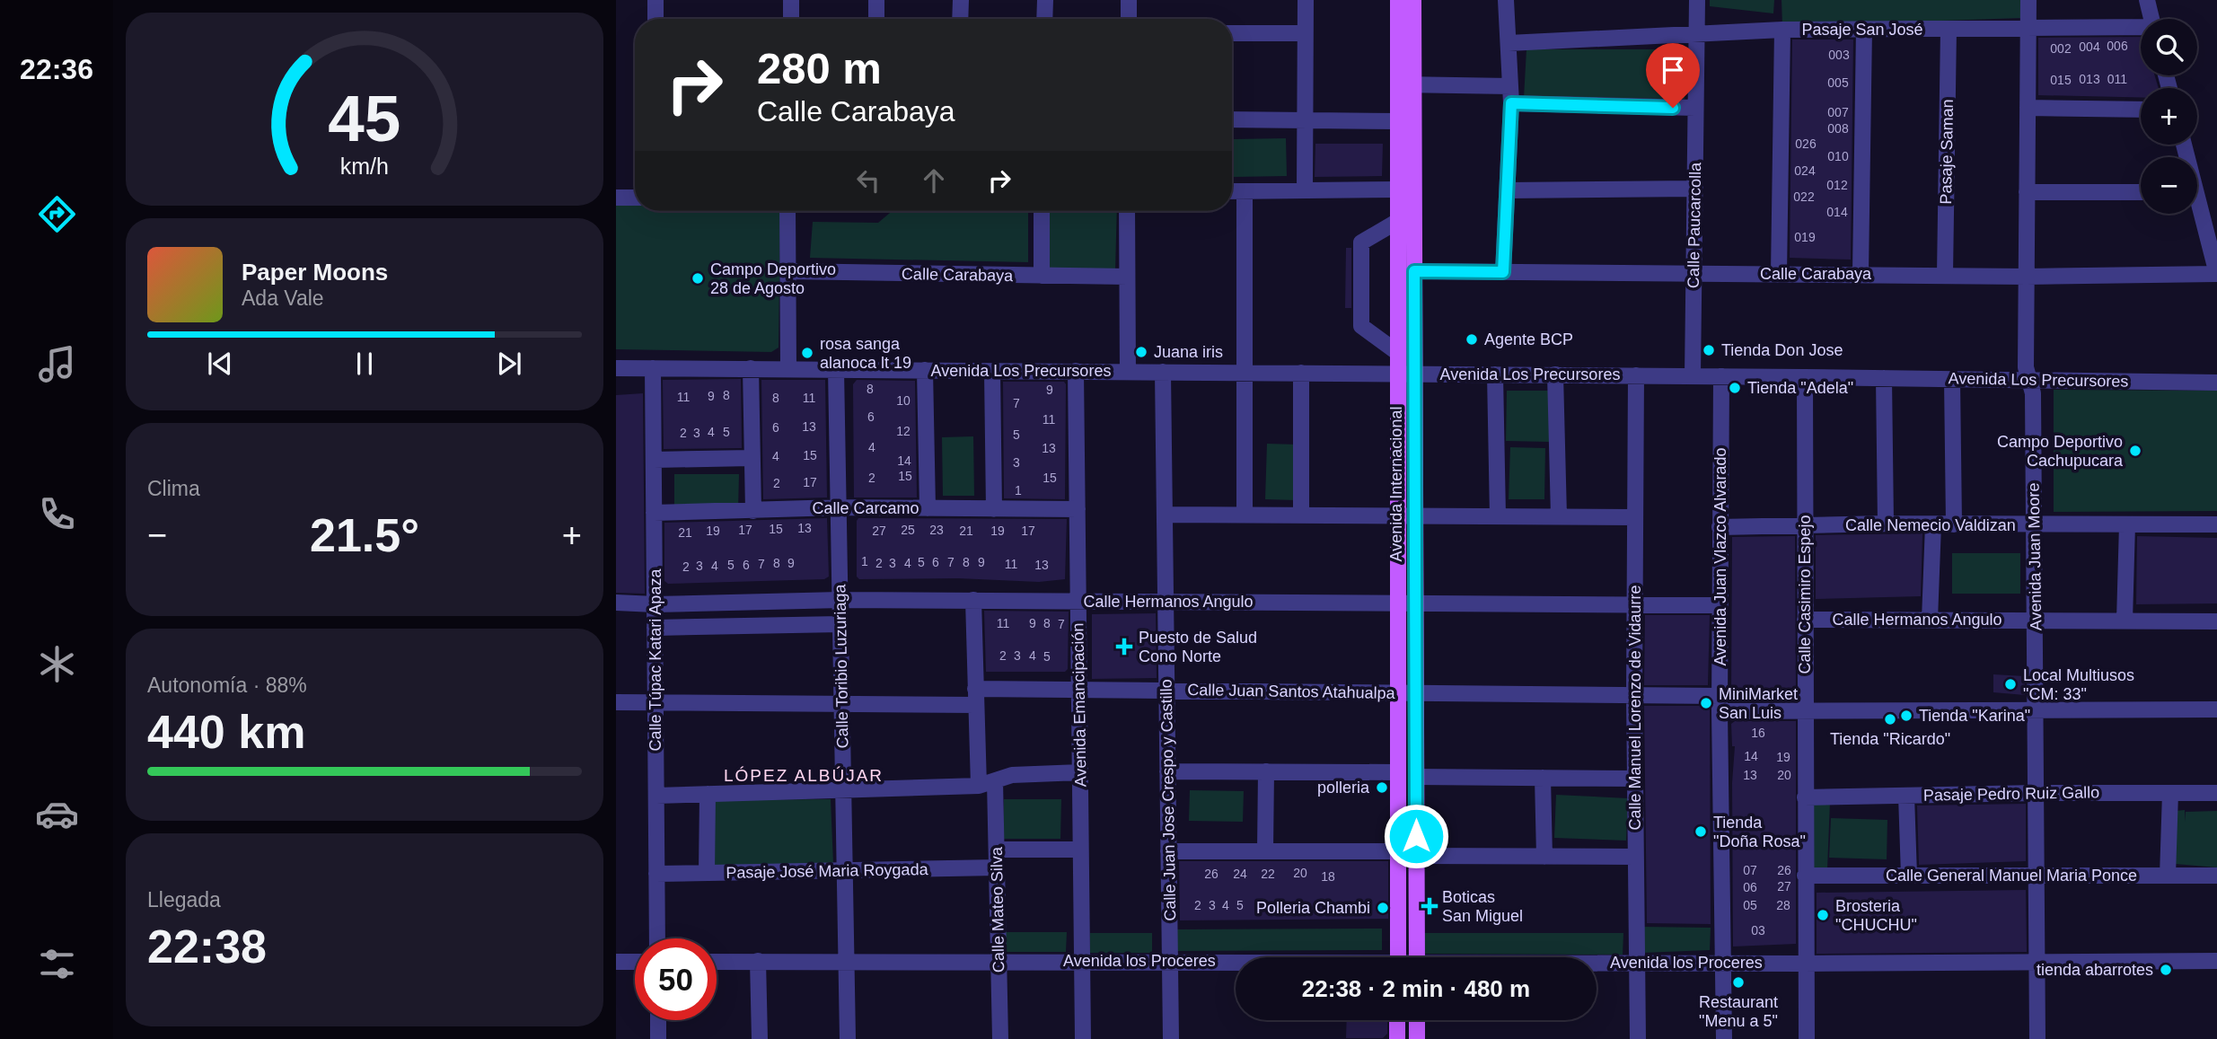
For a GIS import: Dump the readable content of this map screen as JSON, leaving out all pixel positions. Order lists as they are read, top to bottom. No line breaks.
{"streets":{"main road":["Avenida Internacional"],"street":["Pasaje San José","Pasaje Saman","Calle Paucarcolla","Calle Carabaya","Avenida Los Precursores","Calle Carcamo","Calle Nemecio Valdizan","Avenida Juan Vlazco Alvarado","Avenida Juan Moore","Calle Casimiro Espejo","Calle Hermanos Angulo","Calle Túpac Katari Apaza","Calle Toribio Luzuriaga","Calle Juan Santos Atahualpa","Avenida Emancipación","Calle Manuel Lorenzo de Vidaurre","Pasaje Pedro Ruiz Gallo","Calle Juan Jose Crespo y Castillo","Pasaje José Maria Roygada","Calle General Manuel Maria Ponce","Calle Mateo Silva","Avenida los Proceres"]},"crossings":[["Pasaje San José","Pasaje Saman"],["Pasaje San José","Calle Paucarcolla"],["Pasaje San José","Avenida Juan Moore"],["Pasaje Saman","Calle Carabaya"],["Calle Paucarcolla","Calle Carabaya"],["Calle Paucarcolla","Avenida Los Precursores"],["Calle Carabaya","Avenida Internacional"],["Calle Carabaya","Avenida Juan Moore"],["Avenida Los Precursores","Avenida Internacional"],["Avenida Los Precursores","Avenida Juan Vlazco Alvarado"],["Avenida Los Precursores","Avenida Juan Moore"],["Avenida Los Precursores","Calle Casimiro Espejo"],["Avenida Los Precursores","Calle Túpac Katari Apaza"],["Avenida Los Precursores","Calle Toribio Luzuriaga"],["Avenida Los Precursores","Avenida Emancipación"],["Avenida Los Precursores","Calle Manuel Lorenzo de Vidaurre"],["Avenida Los Precursores","Calle Juan Jose Crespo y Castillo"],["Avenida Internacional","Calle Hermanos Angulo"],["Avenida Internacional","Calle Juan Santos Atahualpa"],["Calle Carcamo","Calle Túpac Katari Apaza"],["Calle Carcamo","Calle Toribio Luzuriaga"],["Calle Carcamo","Avenida Emancipación"],["Calle Nemecio Valdizan","Avenida Juan Vlazco Alvarado"],["Calle Nemecio Valdizan","Avenida Juan Moore"],["Calle Nemecio Valdizan","Calle Casimiro Espejo"],["Avenida Juan Vlazco Alvarado","Calle Hermanos Angulo"],["Avenida Juan Vlazco Alvarado","Calle Juan Santos Atahualpa"],["Avenida Juan Vlazco Alvarado","Avenida los Proceres"],["Avenida Juan Moore","Calle Hermanos Angulo"],["Avenida Juan Moore","Calle Juan Santos Atahualpa"],["Avenida Juan Moore","Pasaje Pedro Ruiz Gallo"],["Avenida Juan Moore","Calle General Manuel Maria Ponce"],["Avenida Juan Moore","Avenida los Proceres"],["Calle Casimiro Espejo","Calle Hermanos Angulo"],["Calle Casimiro Espejo","Calle Juan Santos Atahualpa"],["Calle Casimiro Espejo","Pasaje Pedro Ruiz Gallo"],["Calle Casimiro Espejo","Calle General Manuel Maria Ponce"],["Calle Casimiro Espejo","Avenida los Proceres"],["Calle Hermanos Angulo","Calle Túpac Katari Apaza"],["Calle Hermanos Angulo","Calle Toribio Luzuriaga"],["Calle Hermanos Angulo","Avenida Emancipación"],["Calle Hermanos Angulo","Calle Manuel Lorenzo de Vidaurre"],["Calle Hermanos Angulo","Calle Juan Jose Crespo y Castillo"],["Calle Túpac Katari Apaza","Calle Juan Santos Atahualpa"],["Calle Túpac Katari Apaza","Pasaje José Maria Roygada"],["Calle Toribio Luzuriaga","Calle Juan Santos Atahualpa"],["Calle Toribio Luzuriaga","Pasaje José Maria Roygada"],["Calle Toribio Luzuriaga","Avenida los Proceres"],["Calle Juan Santos Atahualpa","Avenida Emancipación"],["Calle Juan Santos Atahualpa","Calle Manuel Lorenzo de Vidaurre"],["Calle Juan Santos Atahualpa","Calle Juan Jose Crespo y Castillo"],["Avenida Emancipación","Avenida los Proceres"],["Calle Manuel Lorenzo de Vidaurre","Avenida los Proceres"],["Calle Juan Jose Crespo y Castillo","Avenida los Proceres"],["Pasaje José Maria Roygada","Calle Mateo Silva"],["Calle Mateo Silva","Avenida los Proceres"]],"districts":["LÓPEZ ALBÚJAR"],"places":{"other":["Campo Deportivo 28 de Agosto","Agente BCP","Tienda Don Jose","Juana iris","rosa sanga alanoca lt 19","Tienda \"Adela\"","Campo Deportivo Cachupucara","Local Multiusos \"CM: 33\"","MiniMarket San Luis","Tienda \"Karina\"","Tienda \"Ricardo\"","polleria","Tienda \"Doña Rosa\"","Polleria Chambi","Brosteria \"CHUCHU\"","tienda abarrotes","Restaurant \"Menu a 5\""],"health":["Puesto de Salud Cono Norte","Boticas San Miguel"]},"house_numbers":["006","004","002","003","013","011","015","005","007","008","026","010","024","012","022","014","019","8","9","8","9","11","8","11","10","7","6","11","13","6","12","4","5","2","3","5","4","13","15","4","14","3","15","2","15","17","2","1","13","15","17","25","23","19","27","21","19","17","21","1","5","6","7","8","9","8","9","2","3","4","7","11","5","6","13","3","4","2","11","9","8","7","2","3","4","5","16","14","19","13","20","07","26","20","26","24","22","18","27","06","2","3","4","5","05","28","03"],"page":{"tabs":"22:36","map_buttons":["+","−"],"turn":["280 m","Calle Carabaya"],"song":["Paper Moons","Ada Vale"],"tile":["Clima",["Autonomía · 88%","440 km"],["Llegada","22:38"]],"heat":["−","21.5°","+"],"limit":"50","trip":"22:38 · 2 min · 480 m","gauge":["45","km/h"]}}
